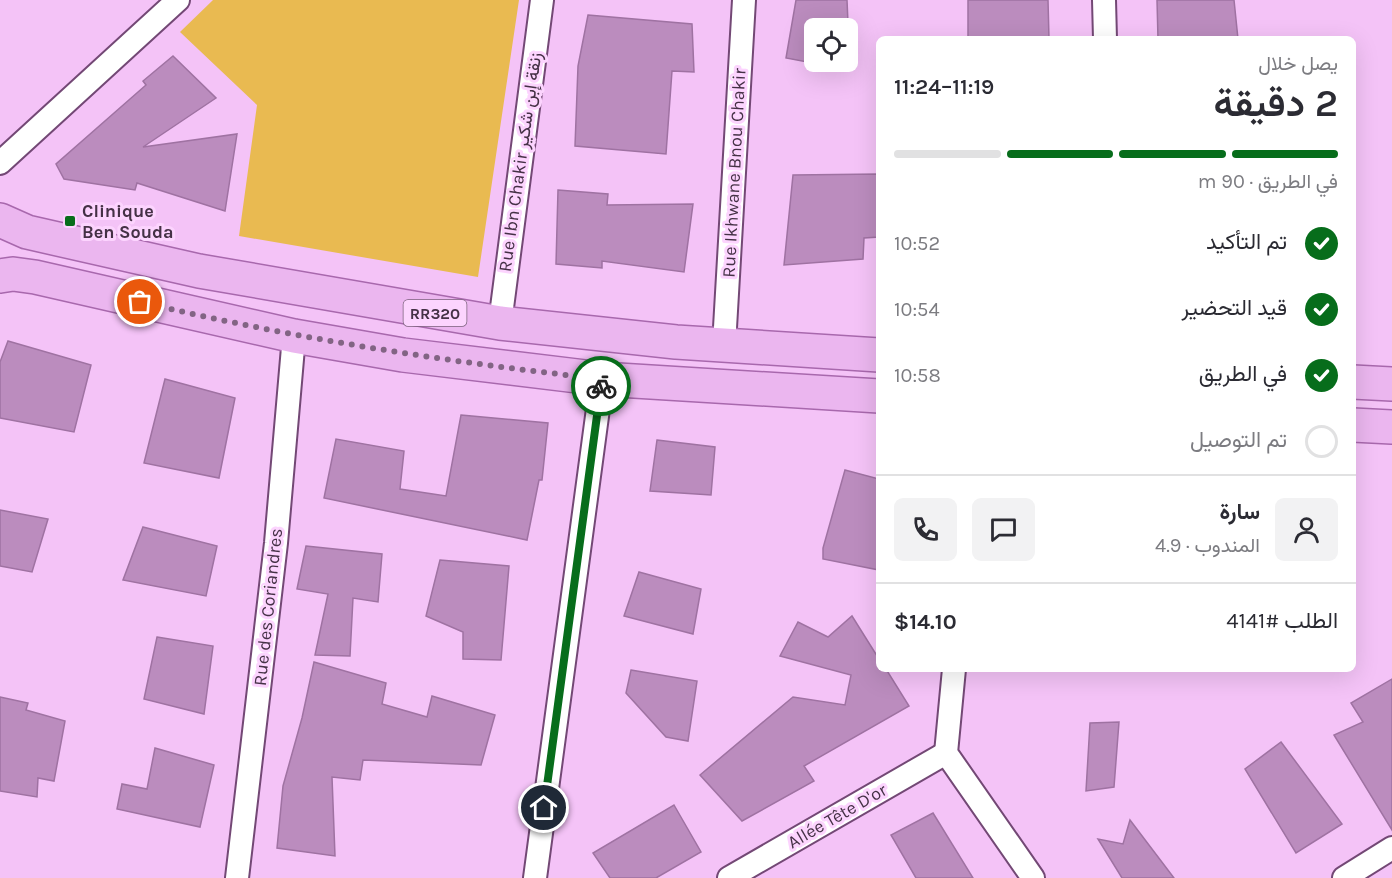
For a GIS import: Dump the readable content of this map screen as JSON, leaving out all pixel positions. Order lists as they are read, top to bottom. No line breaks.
{"streets":{"main road":["RR320"],"street":["Rue Ibn Chakir زنقة إبن شكير","Rue Ikhwane Bnou Chakir","Rue des Coriandres","Allée Tête D'or"]},"crossings":[["Rue Ibn Chakir زنقة إبن شكير","RR320"],["Rue Ikhwane Bnou Chakir","RR320"]],"places":{"transit":["Clinique Ben Souda"]},"page":{"heading":["2 دقيقة","يصل خلال","11:19–11:24"],"panel":["سارة","المندوب · 4.9","الطلب #4141","$14.10"],"bar":"في الطريق · 90 m","list":[["تم التأكيد","10:52"],["قيد التحضير","10:54"],["في الطريق","10:58"],"تم التوصيل"]}}
